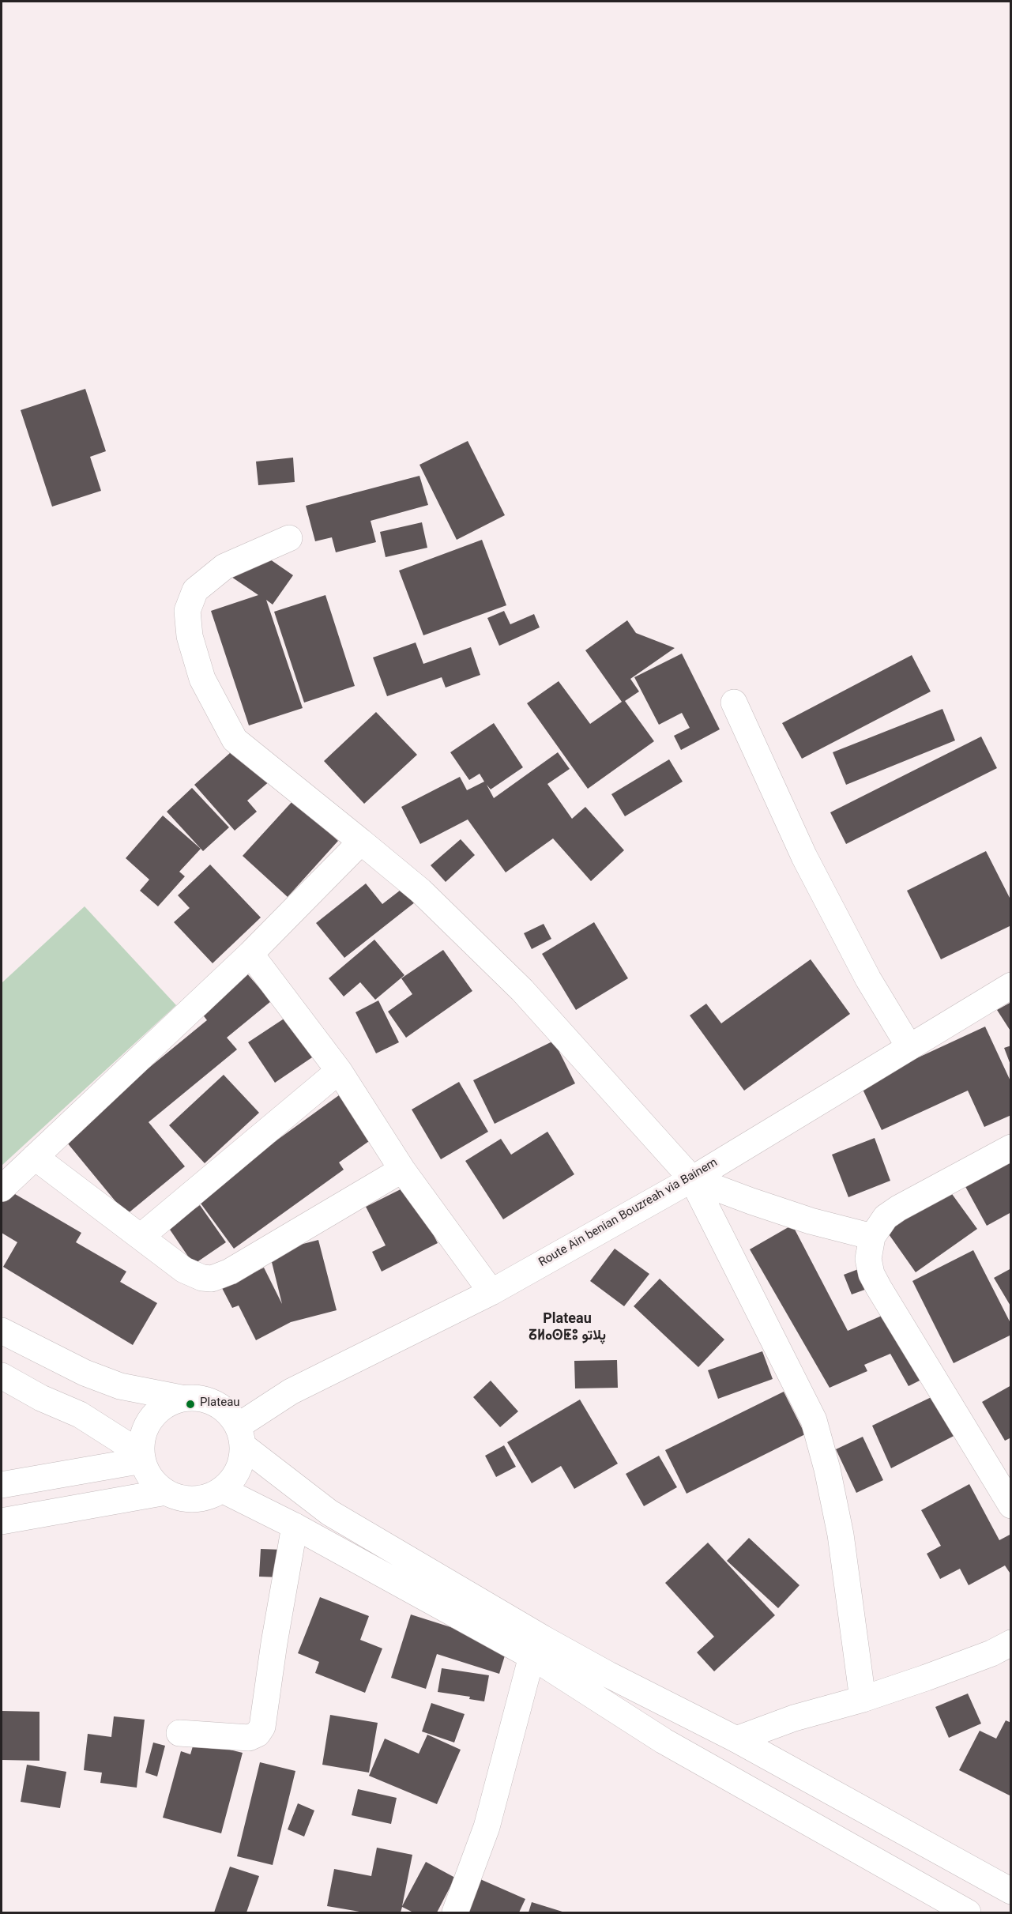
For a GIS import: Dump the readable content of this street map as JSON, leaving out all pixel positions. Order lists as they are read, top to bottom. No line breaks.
{"streets":{"street":["Route Ain benian Bouzreah via Bainem"]},"districts":["Plateau ⵒⵍⴰⵙⵟⵓ پلاتو"],"places":["Plateau"]}
